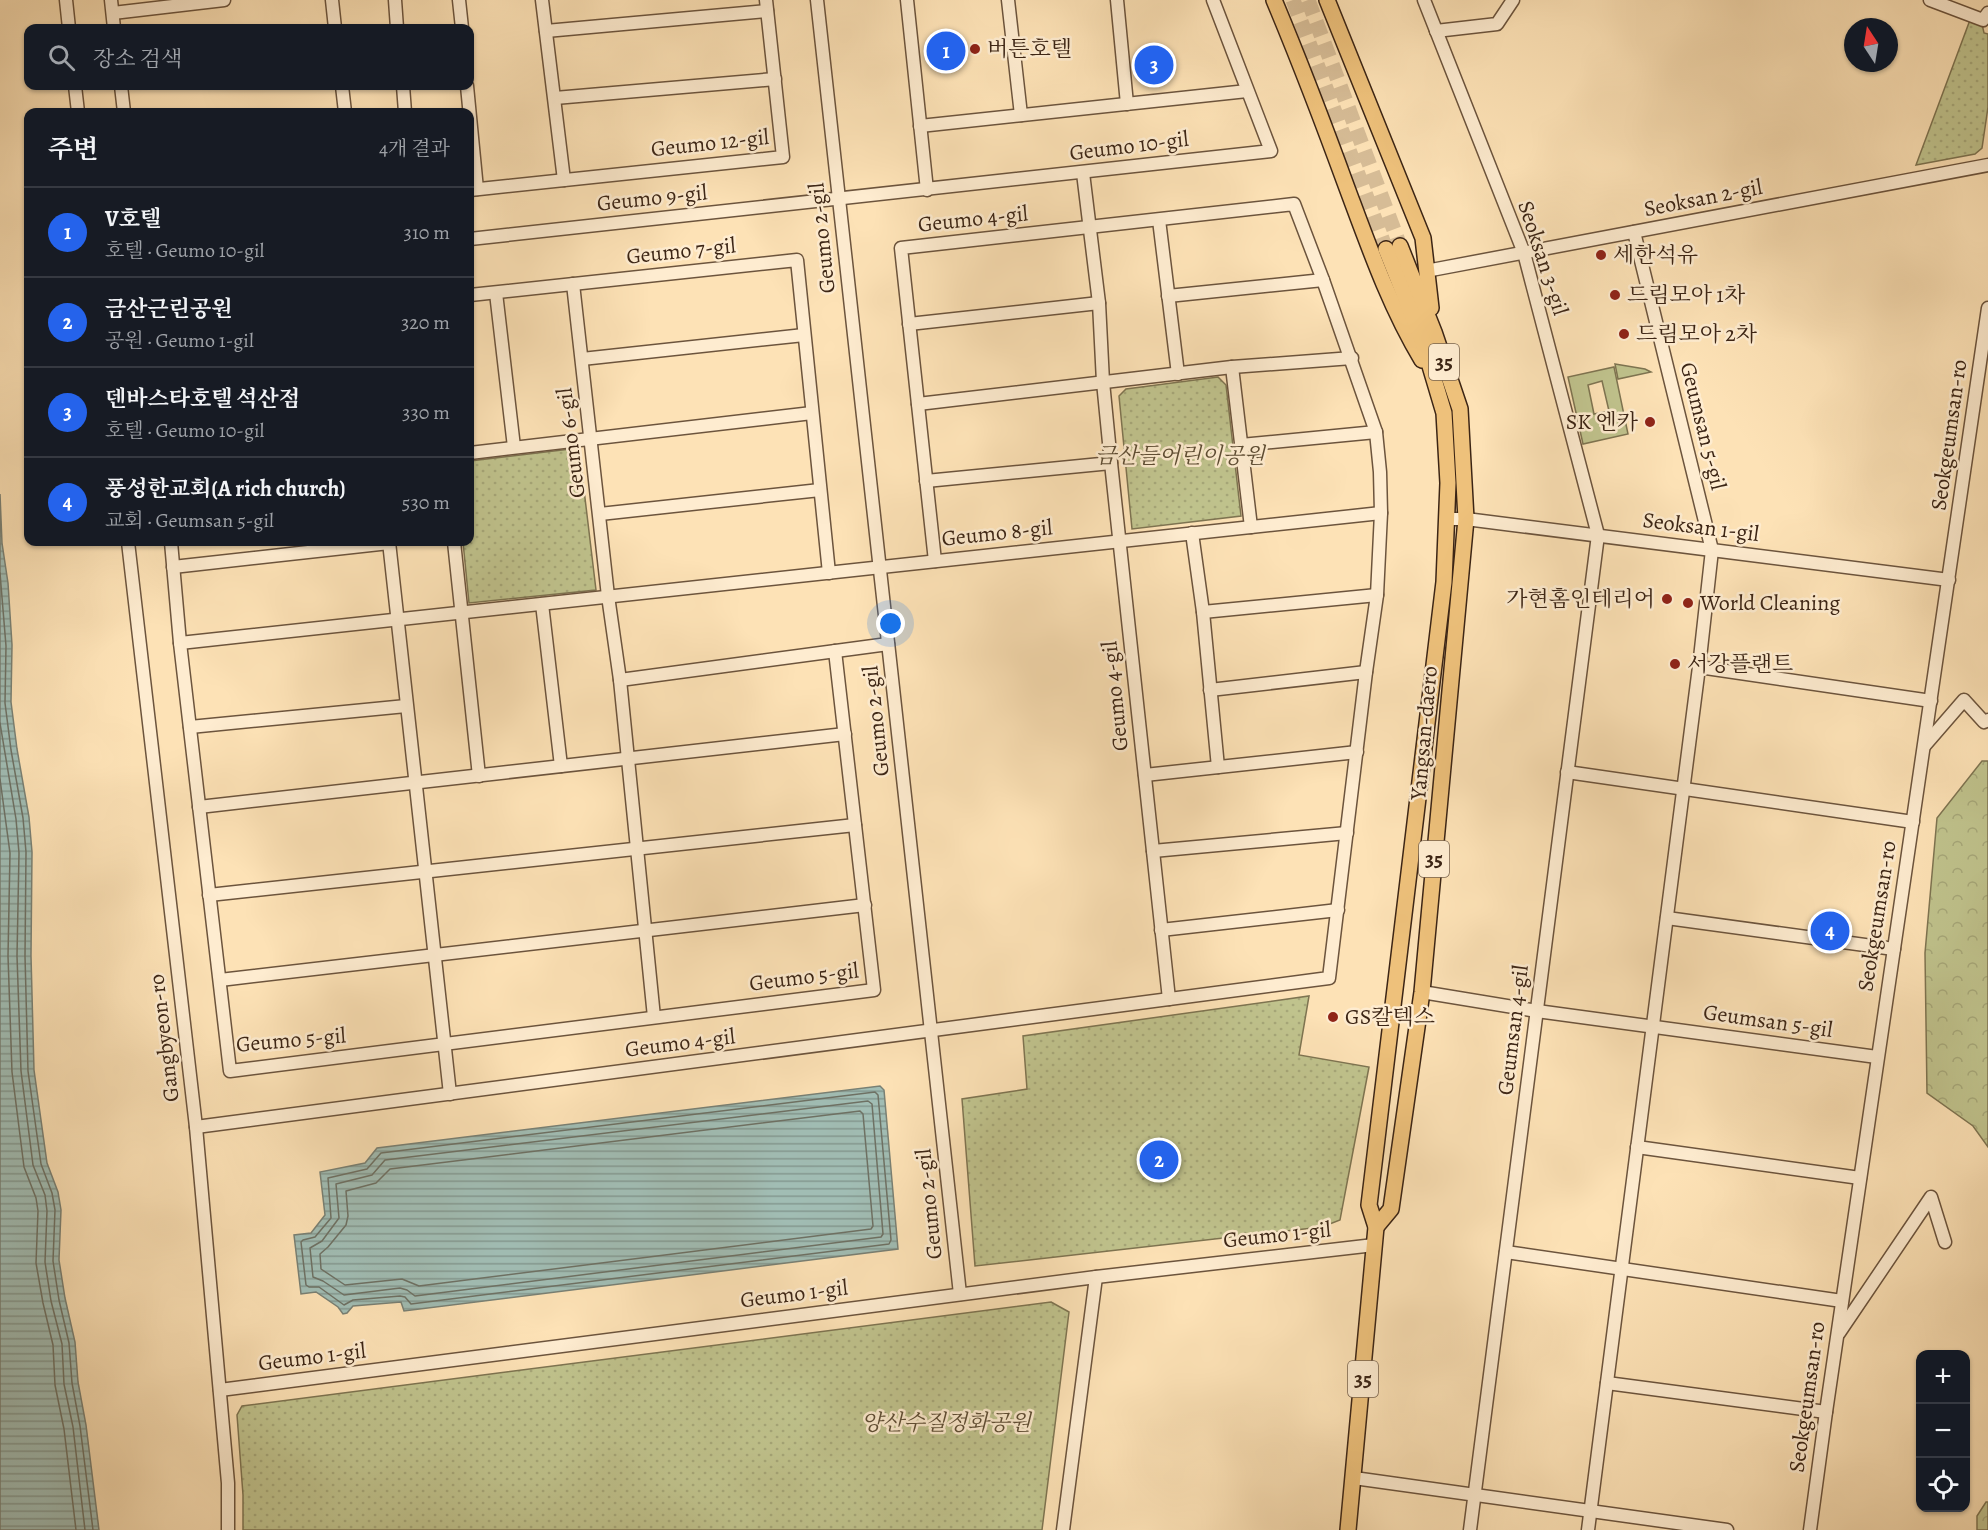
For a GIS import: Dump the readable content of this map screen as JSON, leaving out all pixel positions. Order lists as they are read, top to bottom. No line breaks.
{"streets":{"main road":["35","Yangsan-daero"],"street":["Geumo 12-gil","Geumo 10-gil","Geumo 9-gil","Seoksan 2-gil","Geumo 4-gil","Geumo 2-gil","Geumo 7-gil","Seoksan 3-gil","Geumsan 5-gil","Seokgeumsan-ro","Geumo 6-gil","Seoksan 1-gil","Geumo 8-gil","Geumo 5-gil","Geumsan 4-gil","Gangbyeon-ro","Geumo 1-gil"]},"crossings":[["Geumo 10-gil","Geumo 9-gil"],["Geumo 10-gil","Geumo 2-gil"],["Geumo 9-gil","Geumo 2-gil"],["Seoksan 2-gil","Seoksan 3-gil"],["Seoksan 2-gil","Geumsan 5-gil"],["Geumo 4-gil","Geumo 2-gil"],["Geumo 4-gil","Geumo 8-gil"],["Geumo 4-gil","Gangbyeon-ro"],["Geumo 2-gil","Geumo 8-gil"],["Geumo 2-gil","Geumo 1-gil"],["Geumo 7-gil","Geumo 6-gil"],["Seoksan 3-gil","Seoksan 1-gil"],["Seoksan 3-gil","Geumsan 4-gil"],["Geumsan 5-gil","Seokgeumsan-ro"],["Geumsan 5-gil","Seoksan 1-gil"],["Seokgeumsan-ro","Seoksan 1-gil"],["Seoksan 1-gil","Yangsan-daero"],["Seoksan 1-gil","Geumsan 4-gil"],["Yangsan-daero","Geumo 1-gil"],["Gangbyeon-ro","Geumo 1-gil"]],"parks":["금산들어린이공원","양산수질정화공원"],"places":["버튼호텔","세한석유","드림모아 1차","드림모아 2차","SK 엔카","가현홈인테리어","World Cleaning","서강플랜트","GS칼텍스"],"north":"top","page":{"search":"장소 검색","pins":["1","3","4","2"],"heading":["주변","4개 결과"],"list":[{"mark":"1","name":"V호텔","note":"호텔 · Geumo 10-gil","value":"310 m"},{"mark":"2","name":"금산근린공원","note":"공원 · Geumo 1-gil","value":"320 m"},{"mark":"3","name":"덴바스타호텔 석산점","note":"호텔 · Geumo 10-gil","value":"330 m"},{"mark":"4","name":"풍성한교회(A rich church)","note":"교회 · Geumsan 5-gil","value":"530 m"}],"map_buttons":["+","−"]}}
